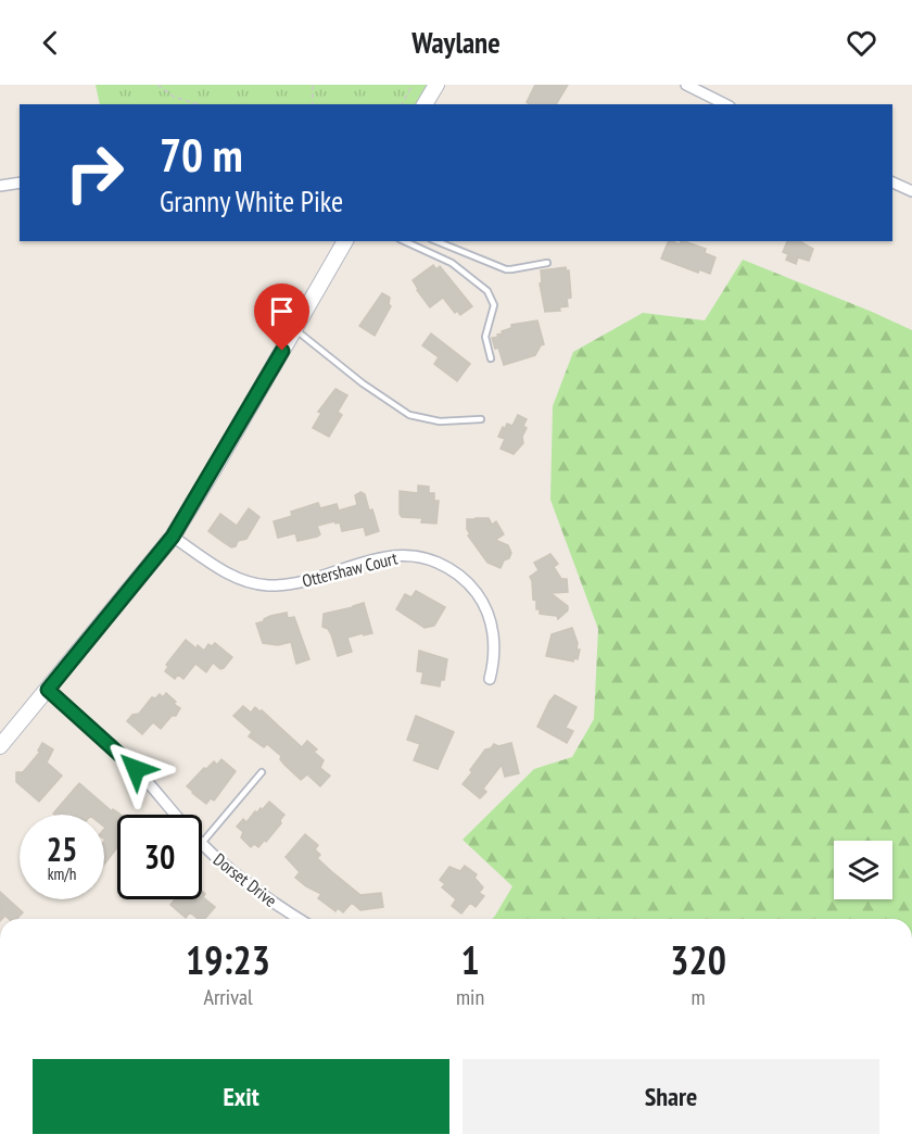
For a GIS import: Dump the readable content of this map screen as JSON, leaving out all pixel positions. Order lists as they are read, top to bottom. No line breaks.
{"streets":{"street":["Ottershaw Court","Dorset Drive"]},"page":{"header":"Waylane","turn":["70 m","Granny White Pike"],"speed":"25 km/h","limit":"30","eta":["19:23","Arrival","1","min","320","m"],"buttons":["Exit","Share"]}}
